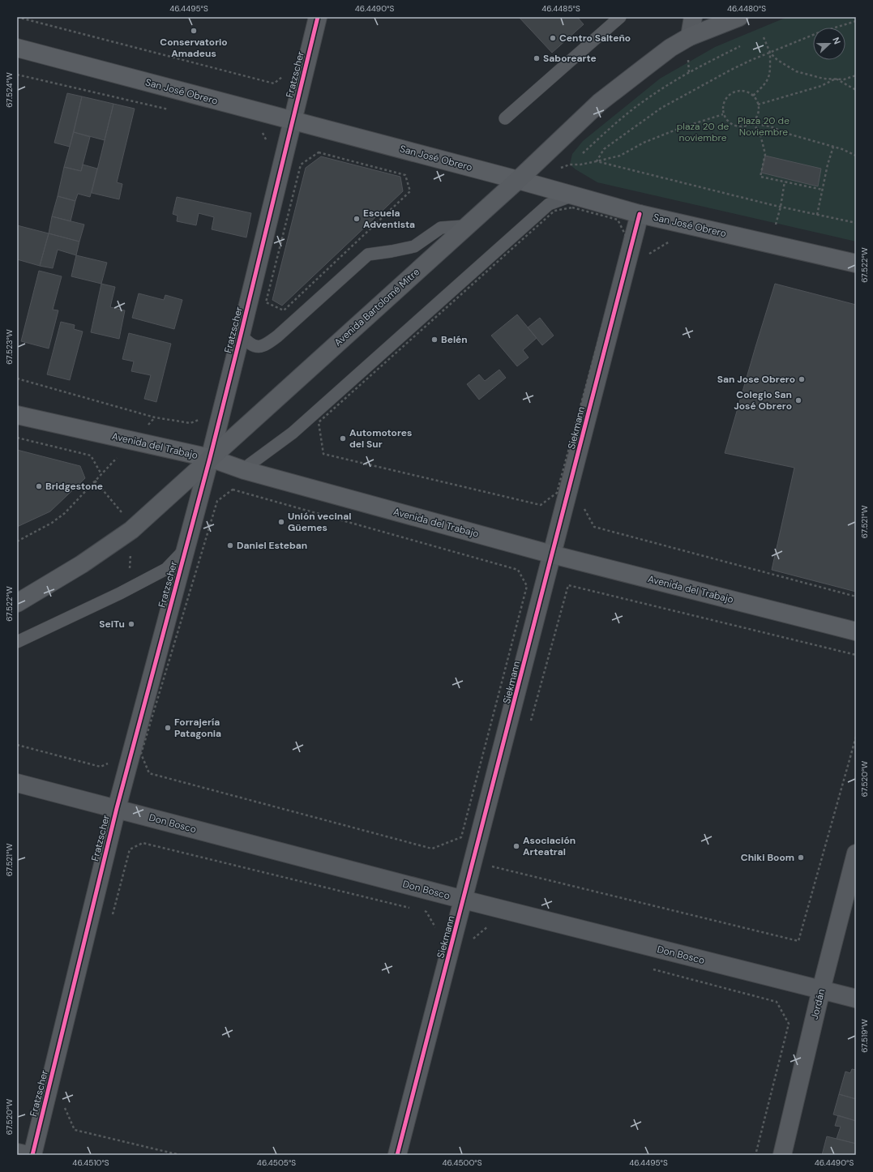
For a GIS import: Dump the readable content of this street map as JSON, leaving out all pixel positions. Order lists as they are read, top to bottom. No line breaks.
{"streets":{"main road":["Avenida Bartolomé Mitre"],"street":["Fratzscher","San José Obrero","Siekmann","Avenida del Trabajo","Don Bosco","Jordán"]},"crossings":[["Fratzscher","San José Obrero"],["Fratzscher","Avenida Bartolomé Mitre"],["Fratzscher","Avenida del Trabajo"],["Fratzscher","Don Bosco"],["San José Obrero","Avenida Bartolomé Mitre"],["San José Obrero","Siekmann"],["Avenida Bartolomé Mitre","Avenida del Trabajo"],["Siekmann","Avenida del Trabajo"],["Siekmann","Don Bosco"],["Don Bosco","Jordán"]],"parks":["Plaza 20 de Noviembre","plaza 20 de noviembre"],"places":["Conservatorio Amadeus","Centro Salteño","Saborearte","Escuela Adventista","Belén","San Jose Obrero","Colegio San José Obrero","Automotores del Sur","Bridgestone","Unión vecinal Güemes","Daniel Esteban","SeiTu","Forrajería Patagonia","Asociación Arteatral","Chiki Boom"],"north":"right","coordinates":["46.4495°S","46.4490°S","46.4485°S","46.4480°S","67.524°W","67.522°W","67.523°W","67.521°W","67.520°W","67.519°W","46.4510°S","46.4505°S","46.4500°S"]}
